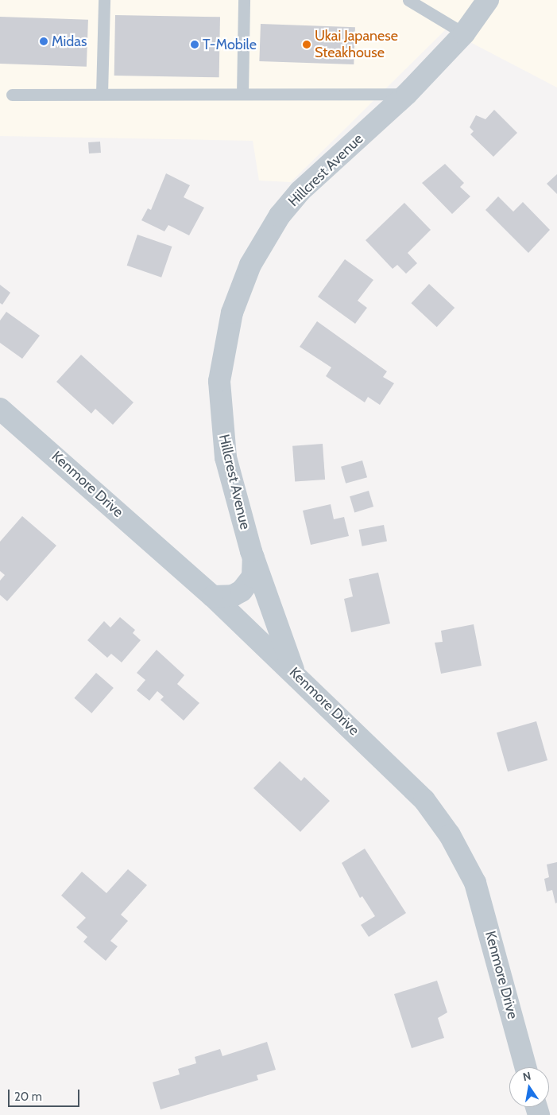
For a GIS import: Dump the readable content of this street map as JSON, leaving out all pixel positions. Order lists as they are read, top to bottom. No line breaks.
{"streets":{"street":["Hillcrest Avenue","Kenmore Drive"]},"crossings":[["Hillcrest Avenue","Kenmore Drive"]],"places":["Midas","T-Mobile","Ukai Japanese Steakhouse"],"scale_bar":"20 m","north":"top"}
